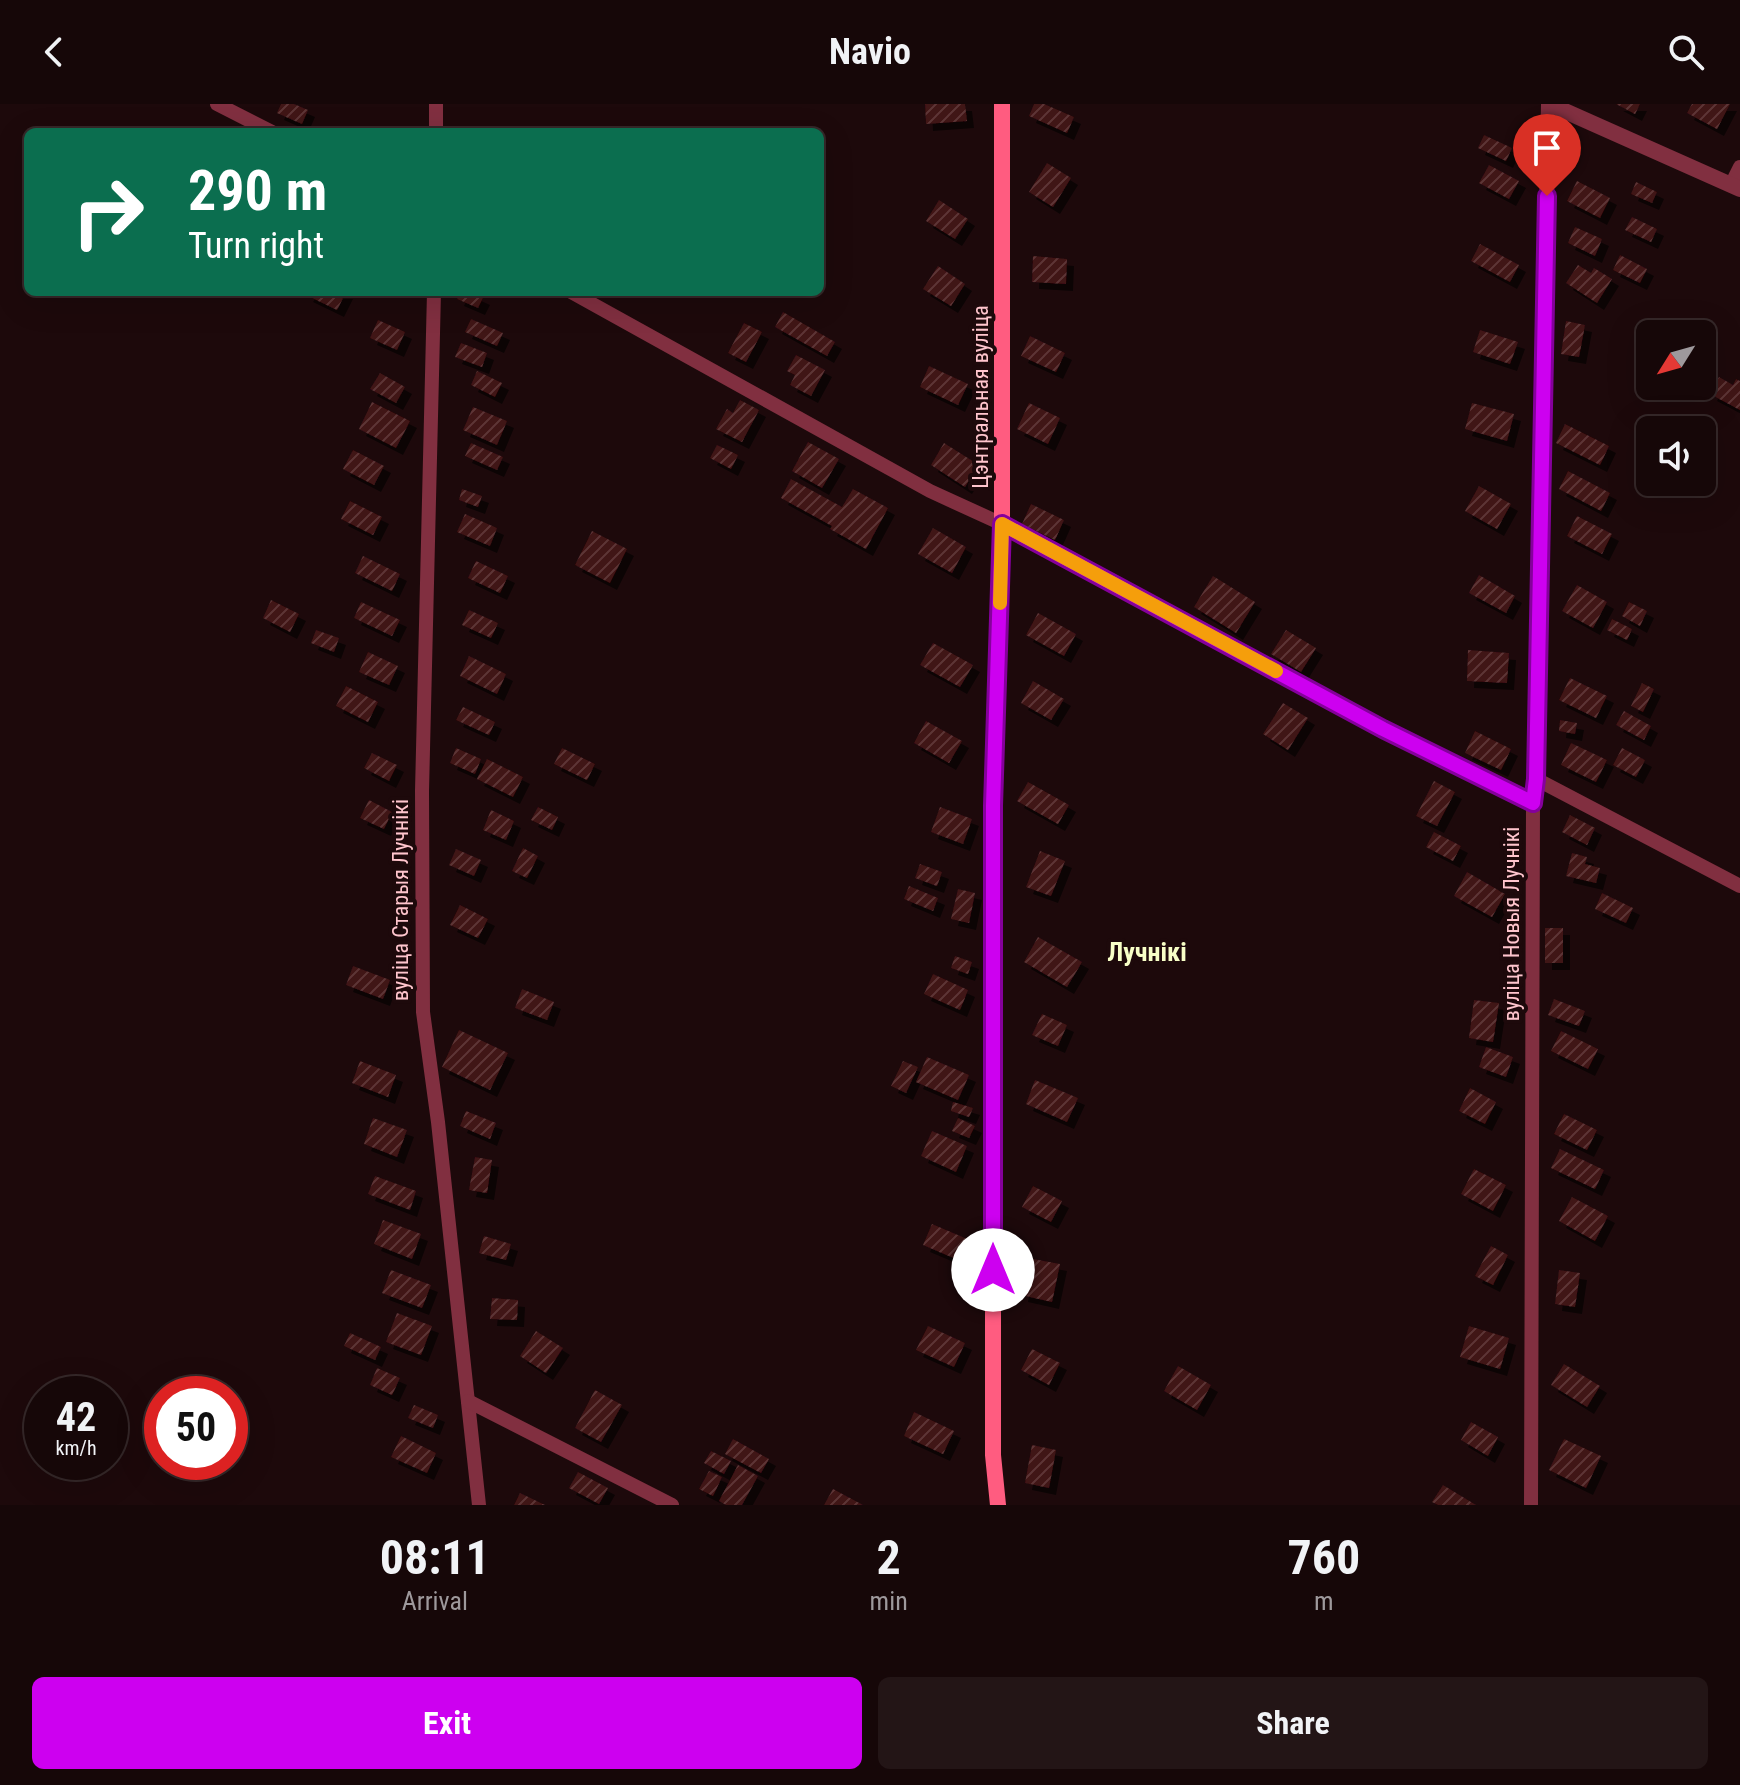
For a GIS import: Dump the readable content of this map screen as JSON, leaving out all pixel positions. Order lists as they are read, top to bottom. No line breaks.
{"streets":{"main road":["Цэнтральная вуліца"],"street":["вуліца Старыя Лучнікі","вуліца Новыя Лучнікі"]},"districts":["Лучнікі"],"north":"bottom left","page":{"header":"Navio","turn":["290 m","Turn right"],"speed":"42 km/h","limit":"50","eta":["08:11","Arrival","2","min","760","m"],"buttons":["Exit","Share"]}}
